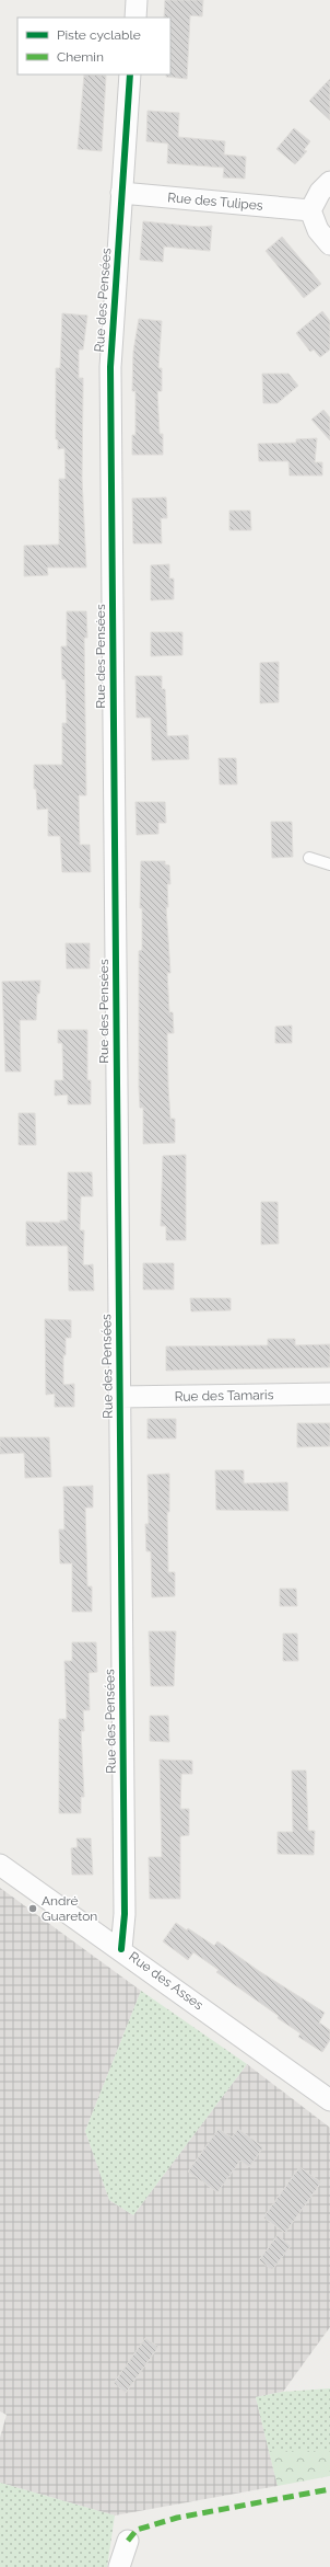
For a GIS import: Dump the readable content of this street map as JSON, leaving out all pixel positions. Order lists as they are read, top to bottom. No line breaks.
{"streets":{"street":["Rue des Tulipes","Rue des Pensées","Rue des Tamaris","Rue des Asses"]},"crossings":[["Rue des Tulipes","Rue des Pensées"],["Rue des Pensées","Rue des Tamaris"],["Rue des Pensées","Rue des Asses"]],"places":["André Guareton"],"legend":["Piste cyclable","Chemin"]}
